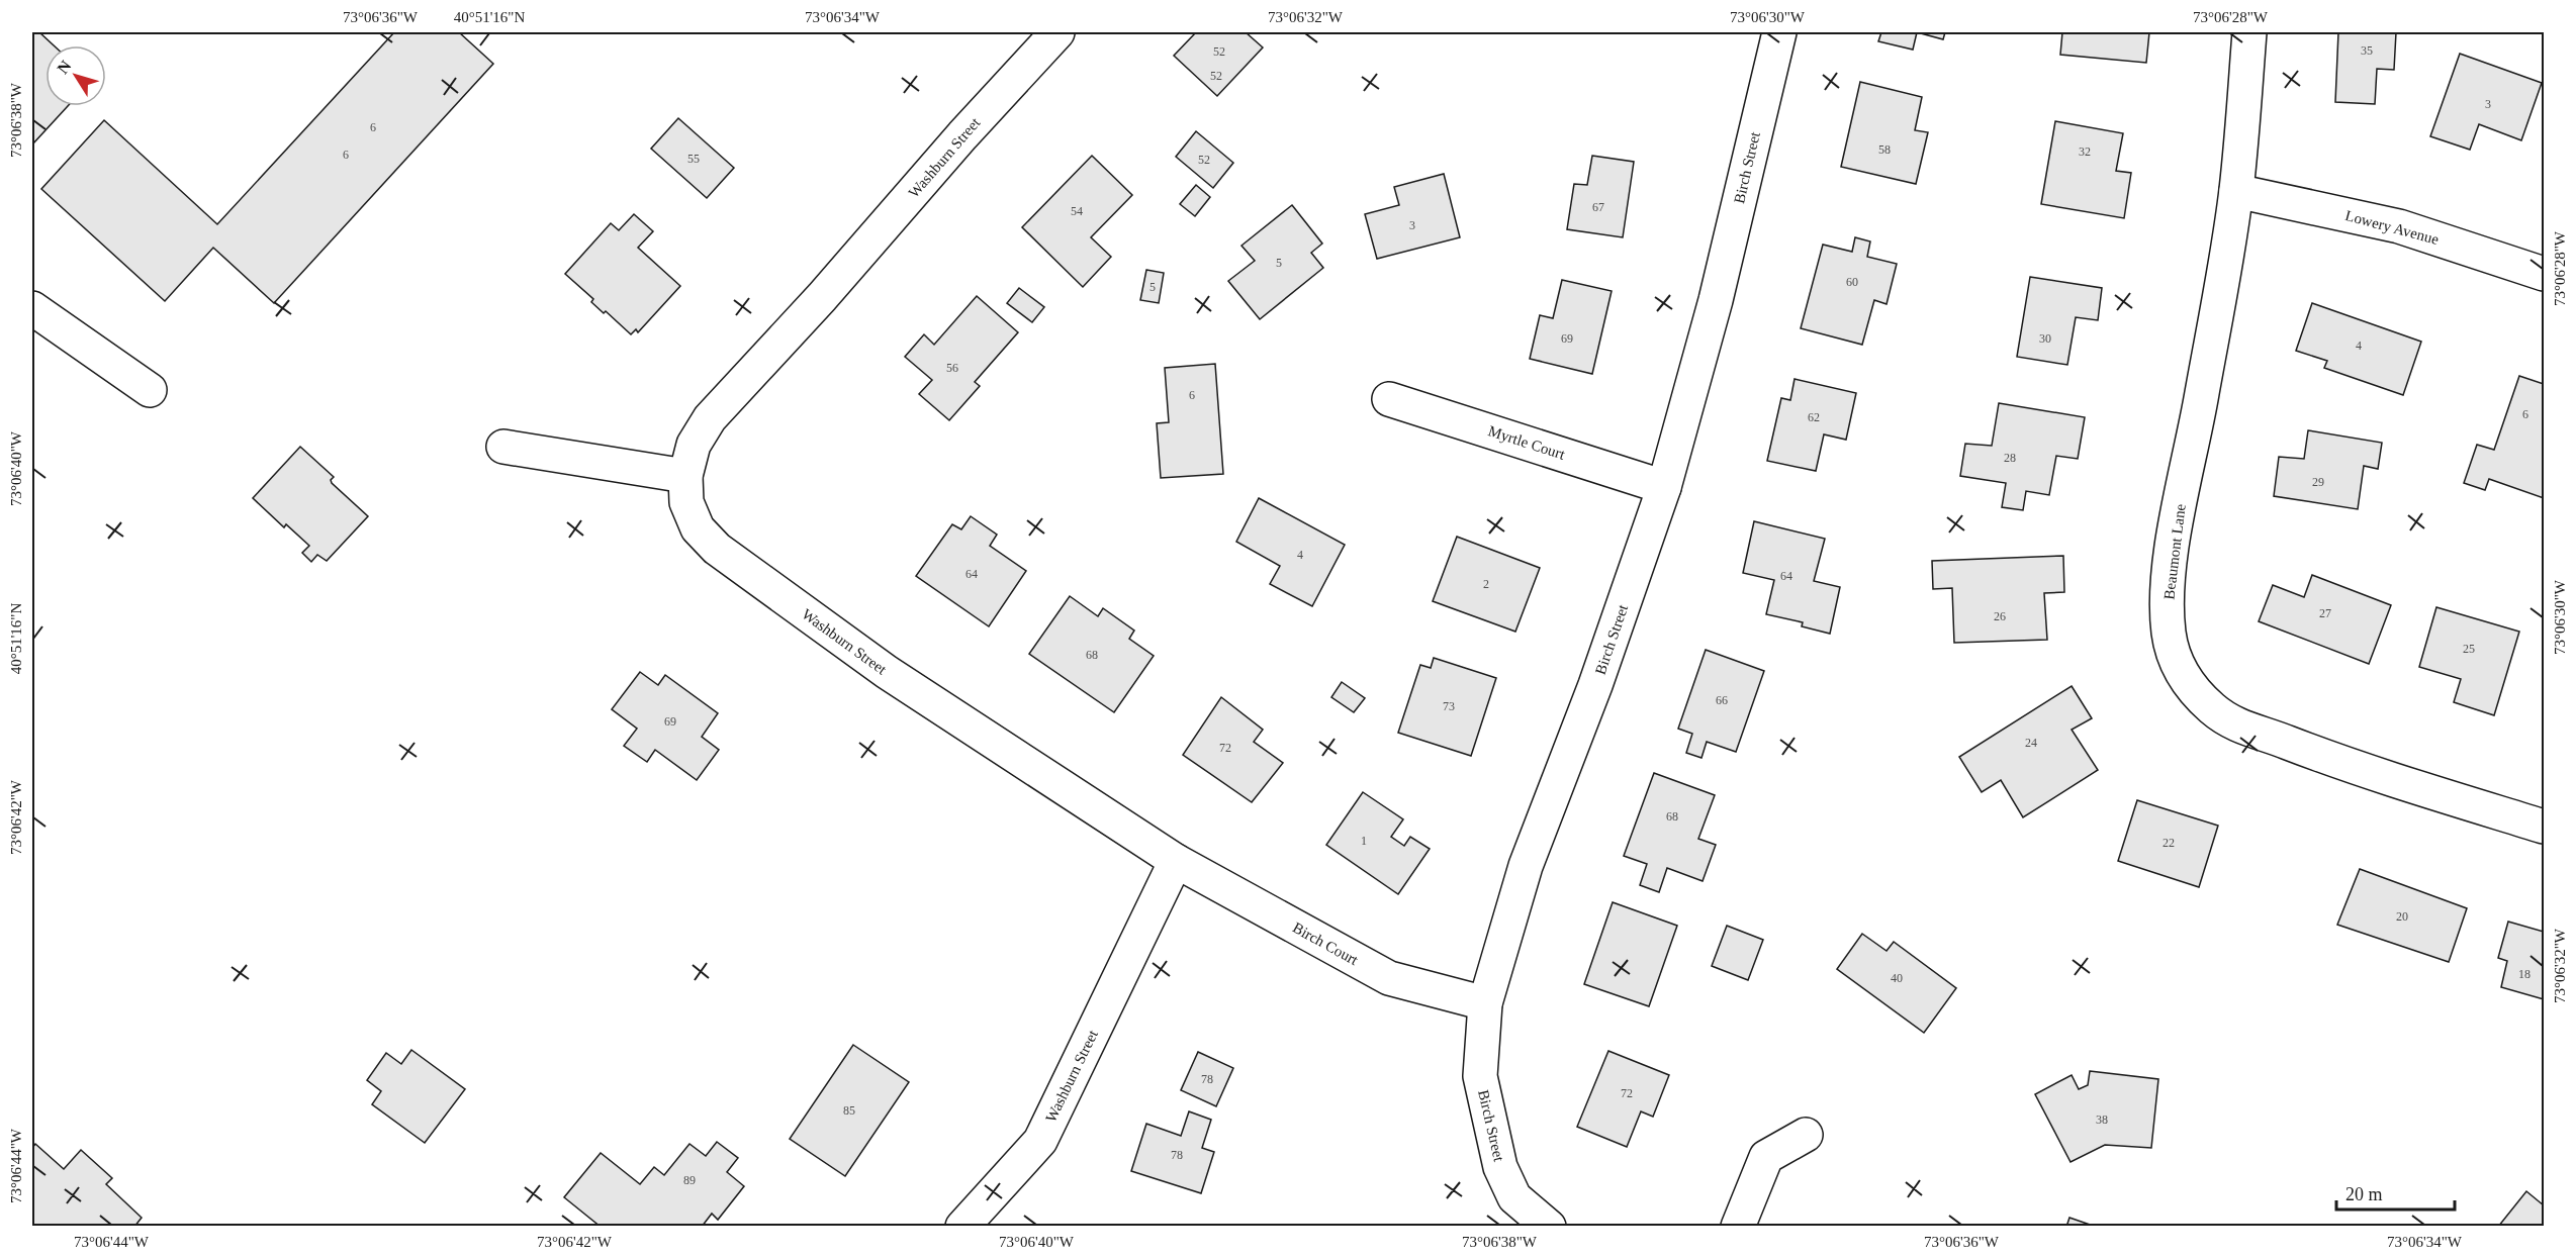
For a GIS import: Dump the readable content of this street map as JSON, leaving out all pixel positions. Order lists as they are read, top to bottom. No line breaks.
{"streets":{"street":["Washburn Street","Birch Street","Lowery Avenue","Myrtle Court","Beaumont Lane","Birch Court"]},"crossings":[["Washburn Street","Birch Court"],["Birch Street","Myrtle Court"],["Birch Street","Birch Court"],["Lowery Avenue","Beaumont Lane"]],"house_numbers":["35","52","52","3","6","58","32","6","55","52","67","54","3","5","60","5","69","30","4","56","6","6","62","28","29","4","64","64","2","27","26","25","68","66","73","69","24","72","68","1","22","20","18","40","78","72","85","38","78","89"],"scale_bar":"20 m","north":"top left","coordinates":["73°06'36\"W","40°51'16\"N","73°06'34\"W","73°06'32\"W","73°06'30\"W","73°06'28\"W","73°06'38\"W","73°06'40\"W","73°06'42\"W","73°06'44\"W"]}
